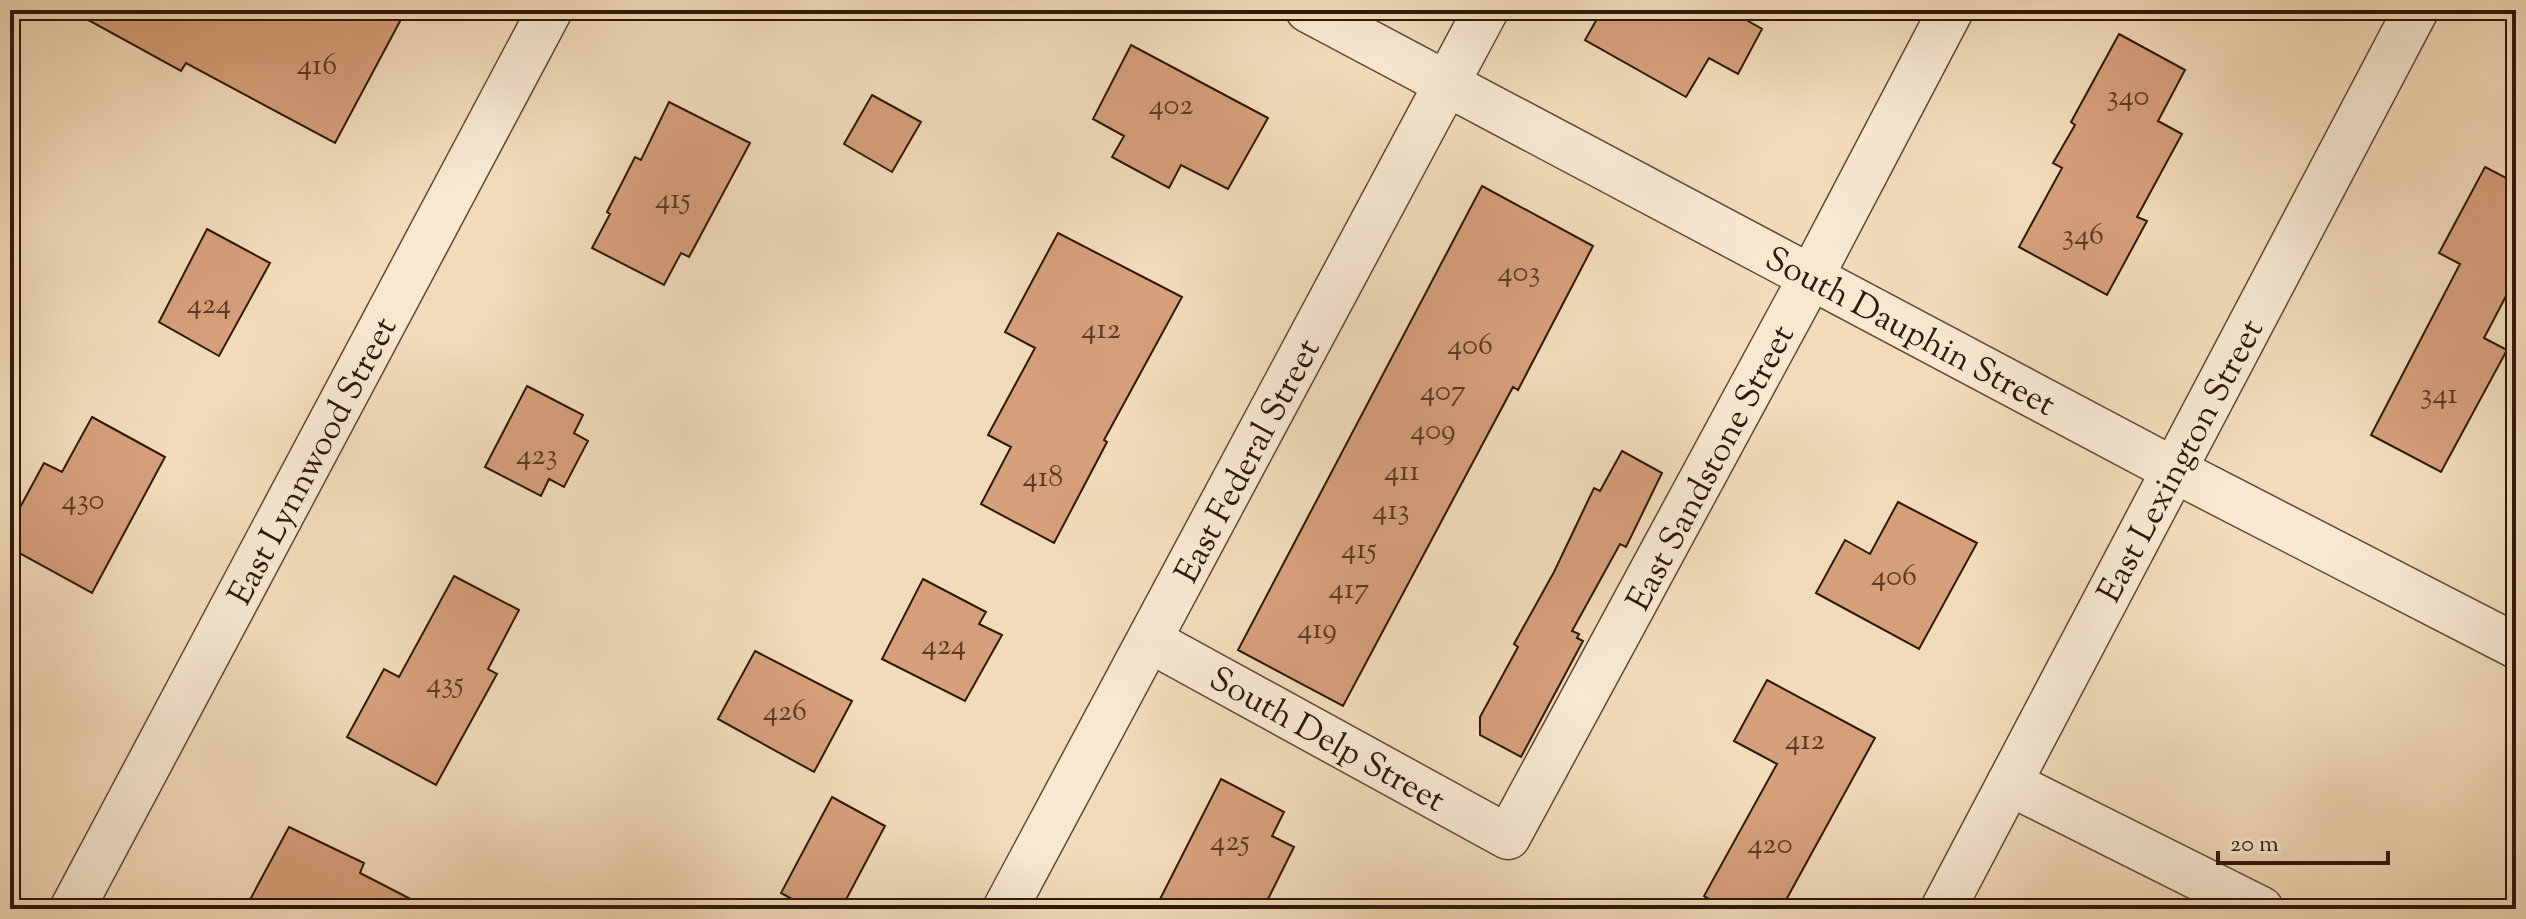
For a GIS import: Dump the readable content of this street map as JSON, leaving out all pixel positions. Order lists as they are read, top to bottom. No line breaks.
{"streets":{"street":["South Dauphin Street","East Lynnwood Street","East Federal Street","East Lexington Street","East Sandstone Street","South Delp Street"]},"crossings":[["South Dauphin Street","East Federal Street"],["South Dauphin Street","East Lexington Street"],["South Dauphin Street","East Sandstone Street"],["East Federal Street","South Delp Street"],["East Sandstone Street","South Delp Street"]],"house_numbers":["416","340","402","415","346","403","424","412","406","407","341","409","423","411","418","430","413","415","406","417","419","424","435","426","412","425","420"],"scale_bar":"20 m"}
